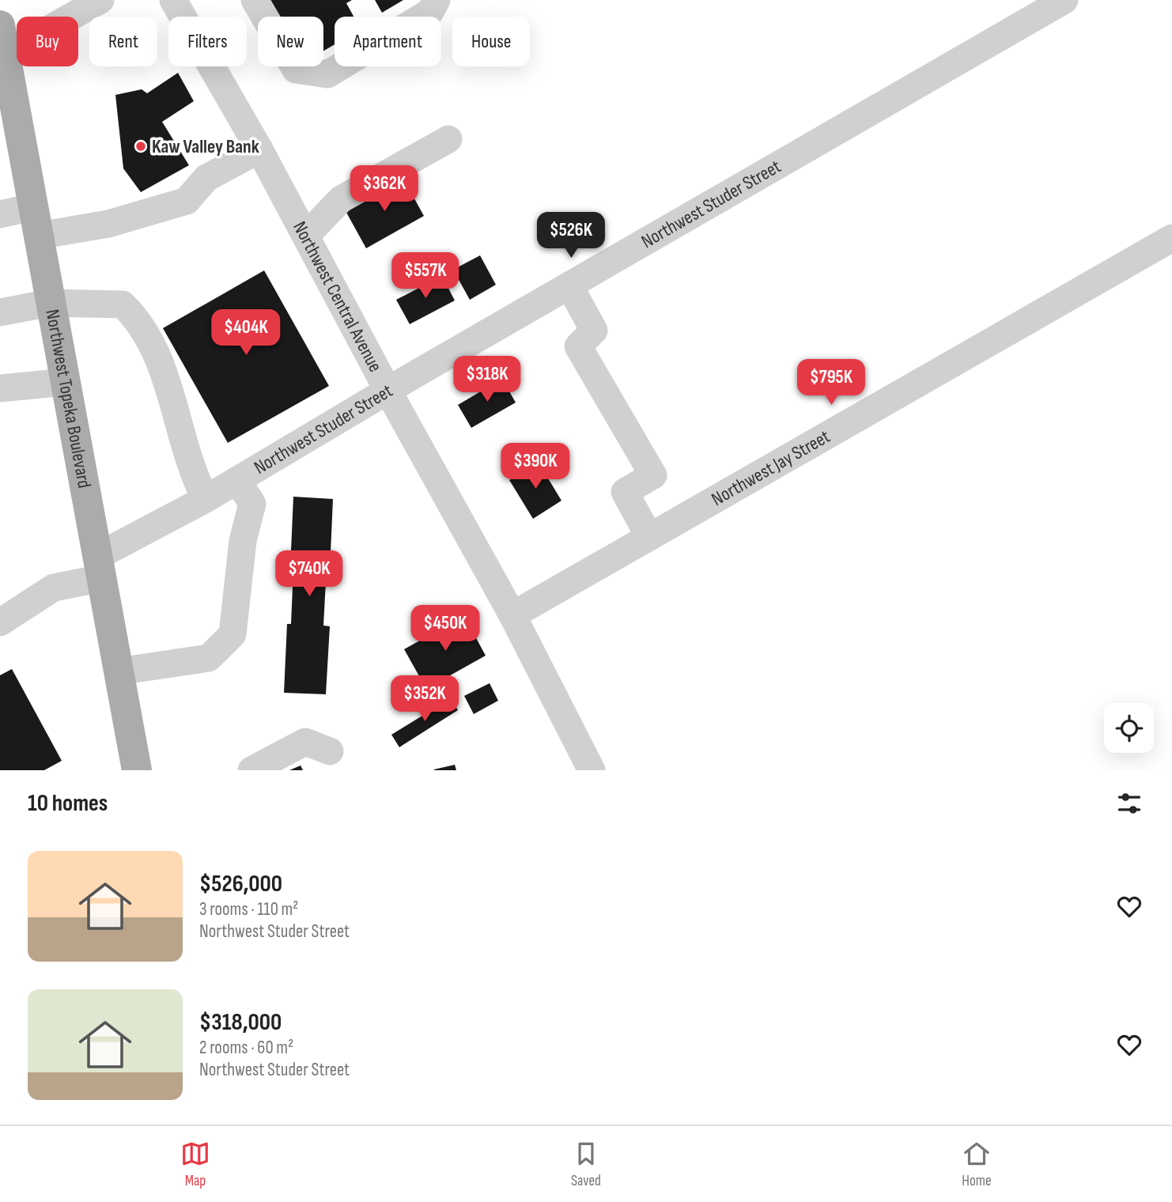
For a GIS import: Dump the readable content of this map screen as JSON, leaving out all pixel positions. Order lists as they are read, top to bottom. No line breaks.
{"streets":{"main road":["Northwest Topeka Boulevard"],"street":["Northwest Studer Street","Northwest Central Avenue","Northwest Jay Street"]},"crossings":[["Northwest Studer Street","Northwest Central Avenue"],["Northwest Studer Street","Northwest Topeka Boulevard"],["Northwest Central Avenue","Northwest Jay Street"]],"places":["Kaw Valley Bank"],"page":{"chip":["Buy","Rent","Filters","New","Apartment","House"],"price":["$362K","$526K","$557K","$404K","$318K","$795K","$390K","$740K","$450K","$352K"],"heading":"10 homes","list":[{"name":"$526,000","note":"3 rooms · 110 m² · Northwest Studer Street"},{"name":"$318,000","note":"2 rooms · 60 m² · Northwest Studer Street"}],"tabs":["Map","Saved","Home"]}}
